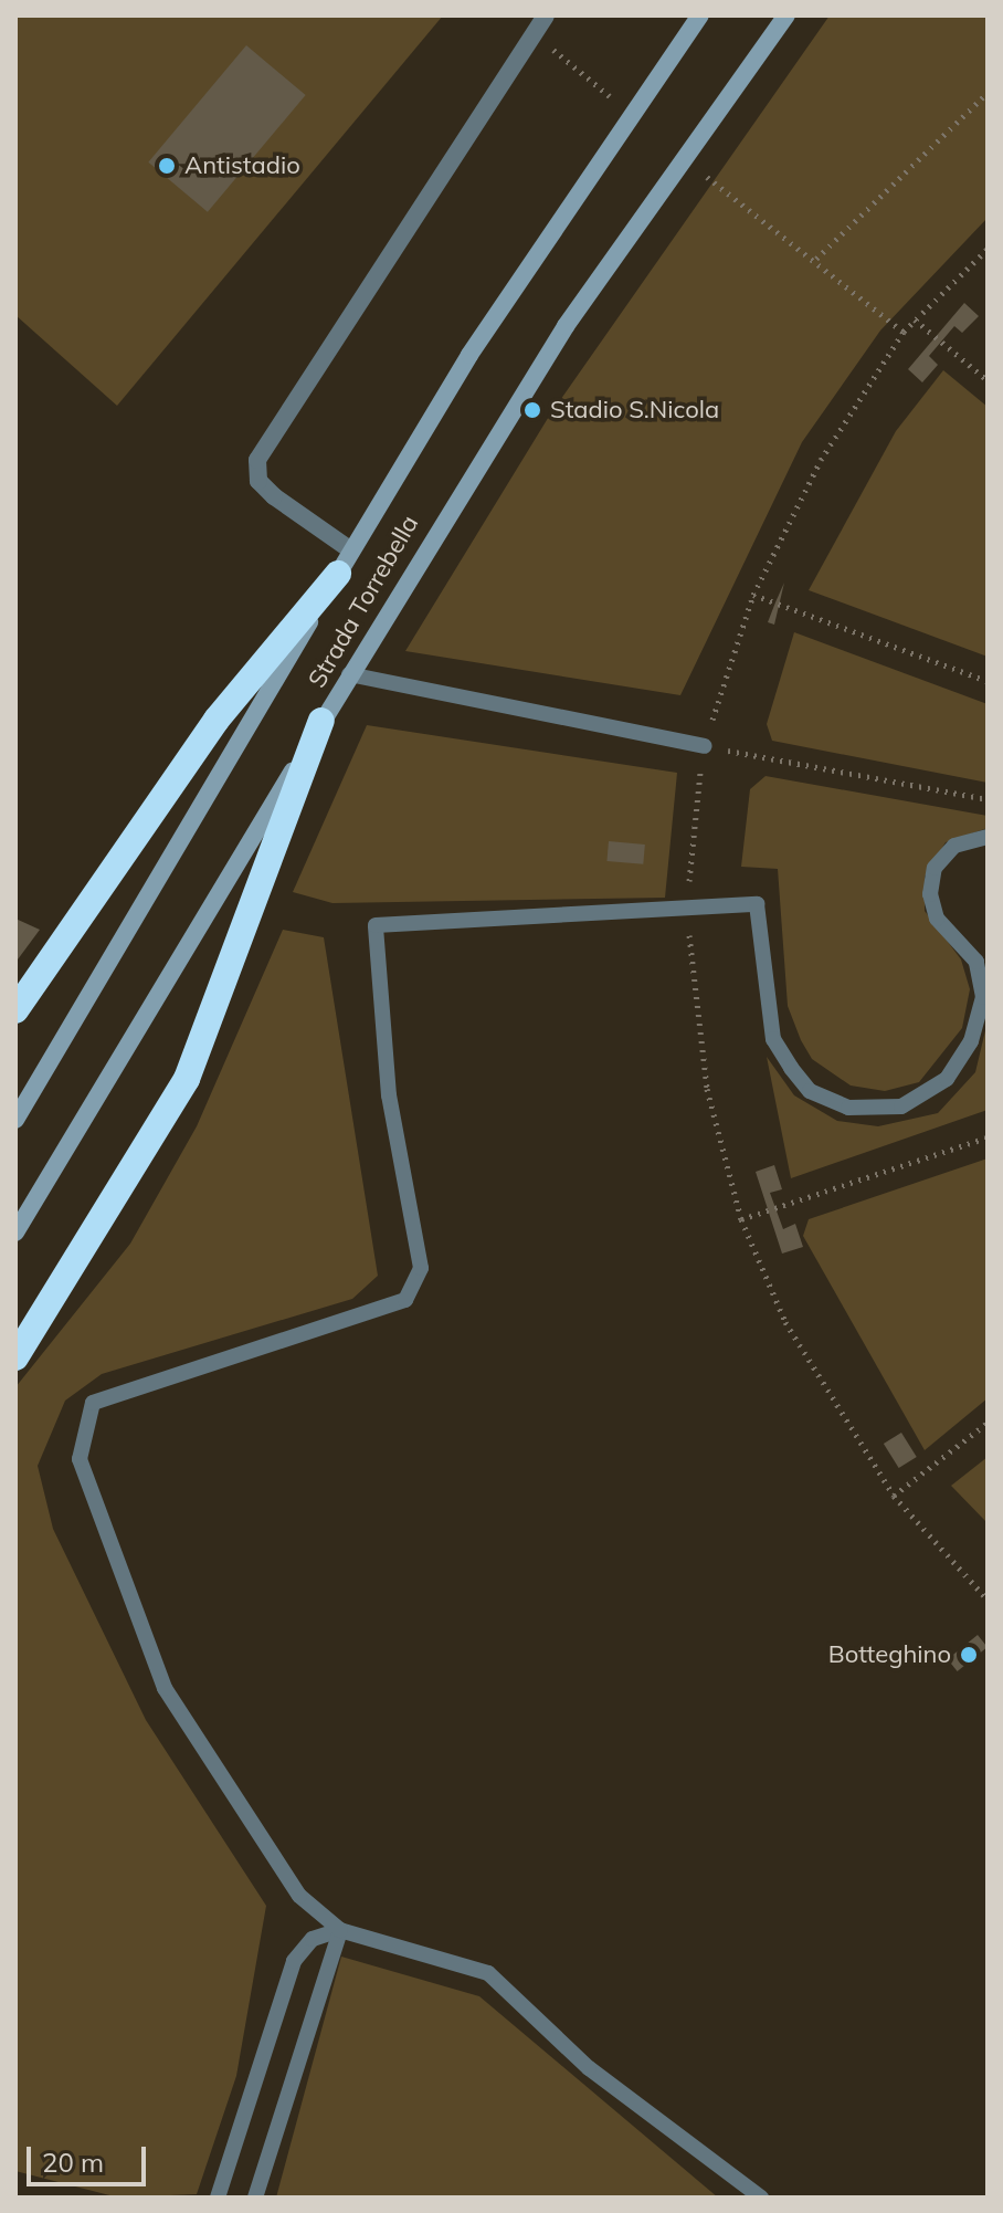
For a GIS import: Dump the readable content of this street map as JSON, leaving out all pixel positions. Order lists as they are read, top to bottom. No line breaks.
{"streets":{"main road":["Strada Torrebella"]},"places":["Antistadio","Stadio S.Nicola","Botteghino"],"scale_bar":"20 m"}
